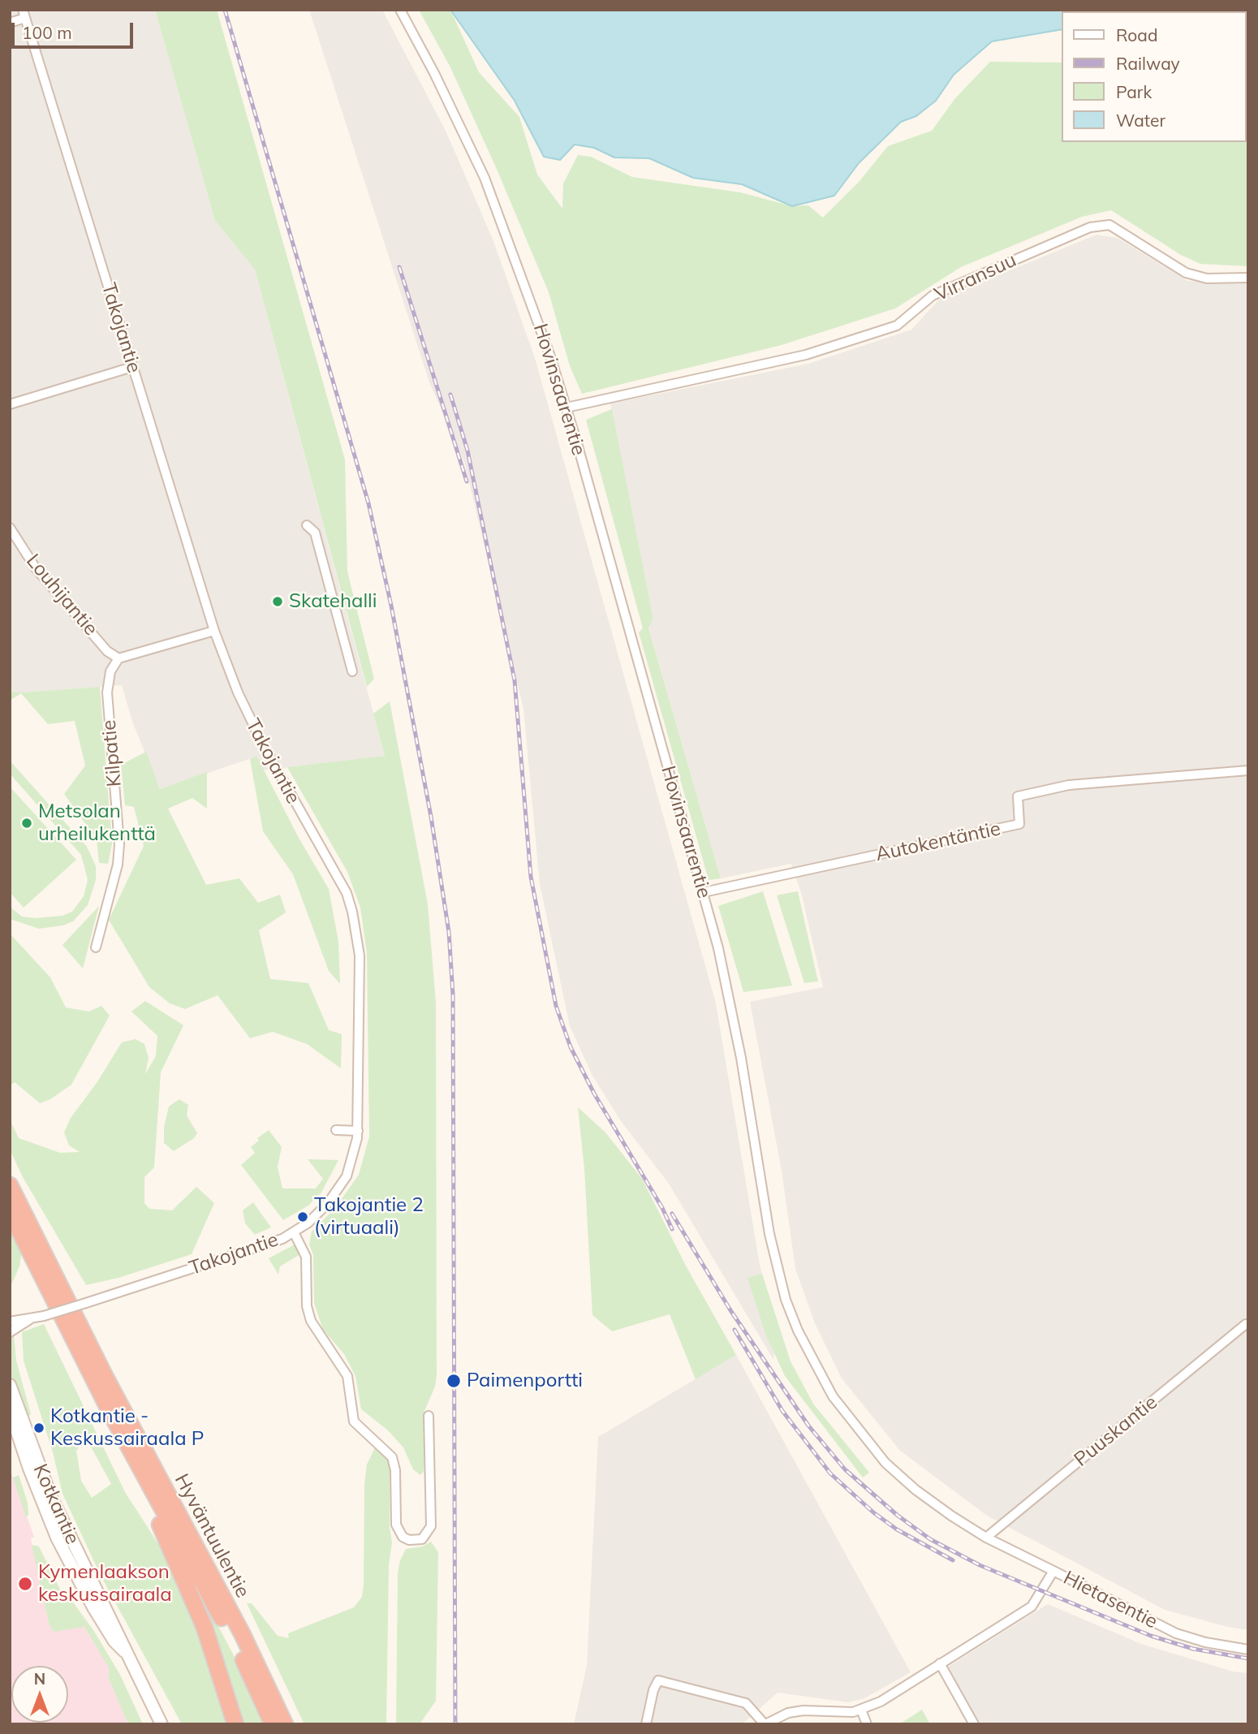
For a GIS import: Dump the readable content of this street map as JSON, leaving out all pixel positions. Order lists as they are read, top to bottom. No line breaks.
{"streets":{"highway":["Hyväntuulentie"],"street":["Virransuu","Takojantie","Hovinsaarentie","Louhijantie","Kilpatie","Autokentäntie","Puuskantie","Kotkantie","Hietasentie"]},"crossings":[["Virransuu","Hovinsaarentie"],["Hovinsaarentie","Autokentäntie"],["Hovinsaarentie","Puuskantie"],["Hovinsaarentie","Hietasentie"],["Louhijantie","Kilpatie"]],"places":["Skatehalli","Metsolan urheilukenttä","Takojantie 2 (virtuaali)","Paimenportti","Kotkantie - Keskussairaala P","Kymenlaakson keskussairaala"],"legend":["Road","Railway","Park","Water"],"scale_bar":"100 m","north":"top"}
